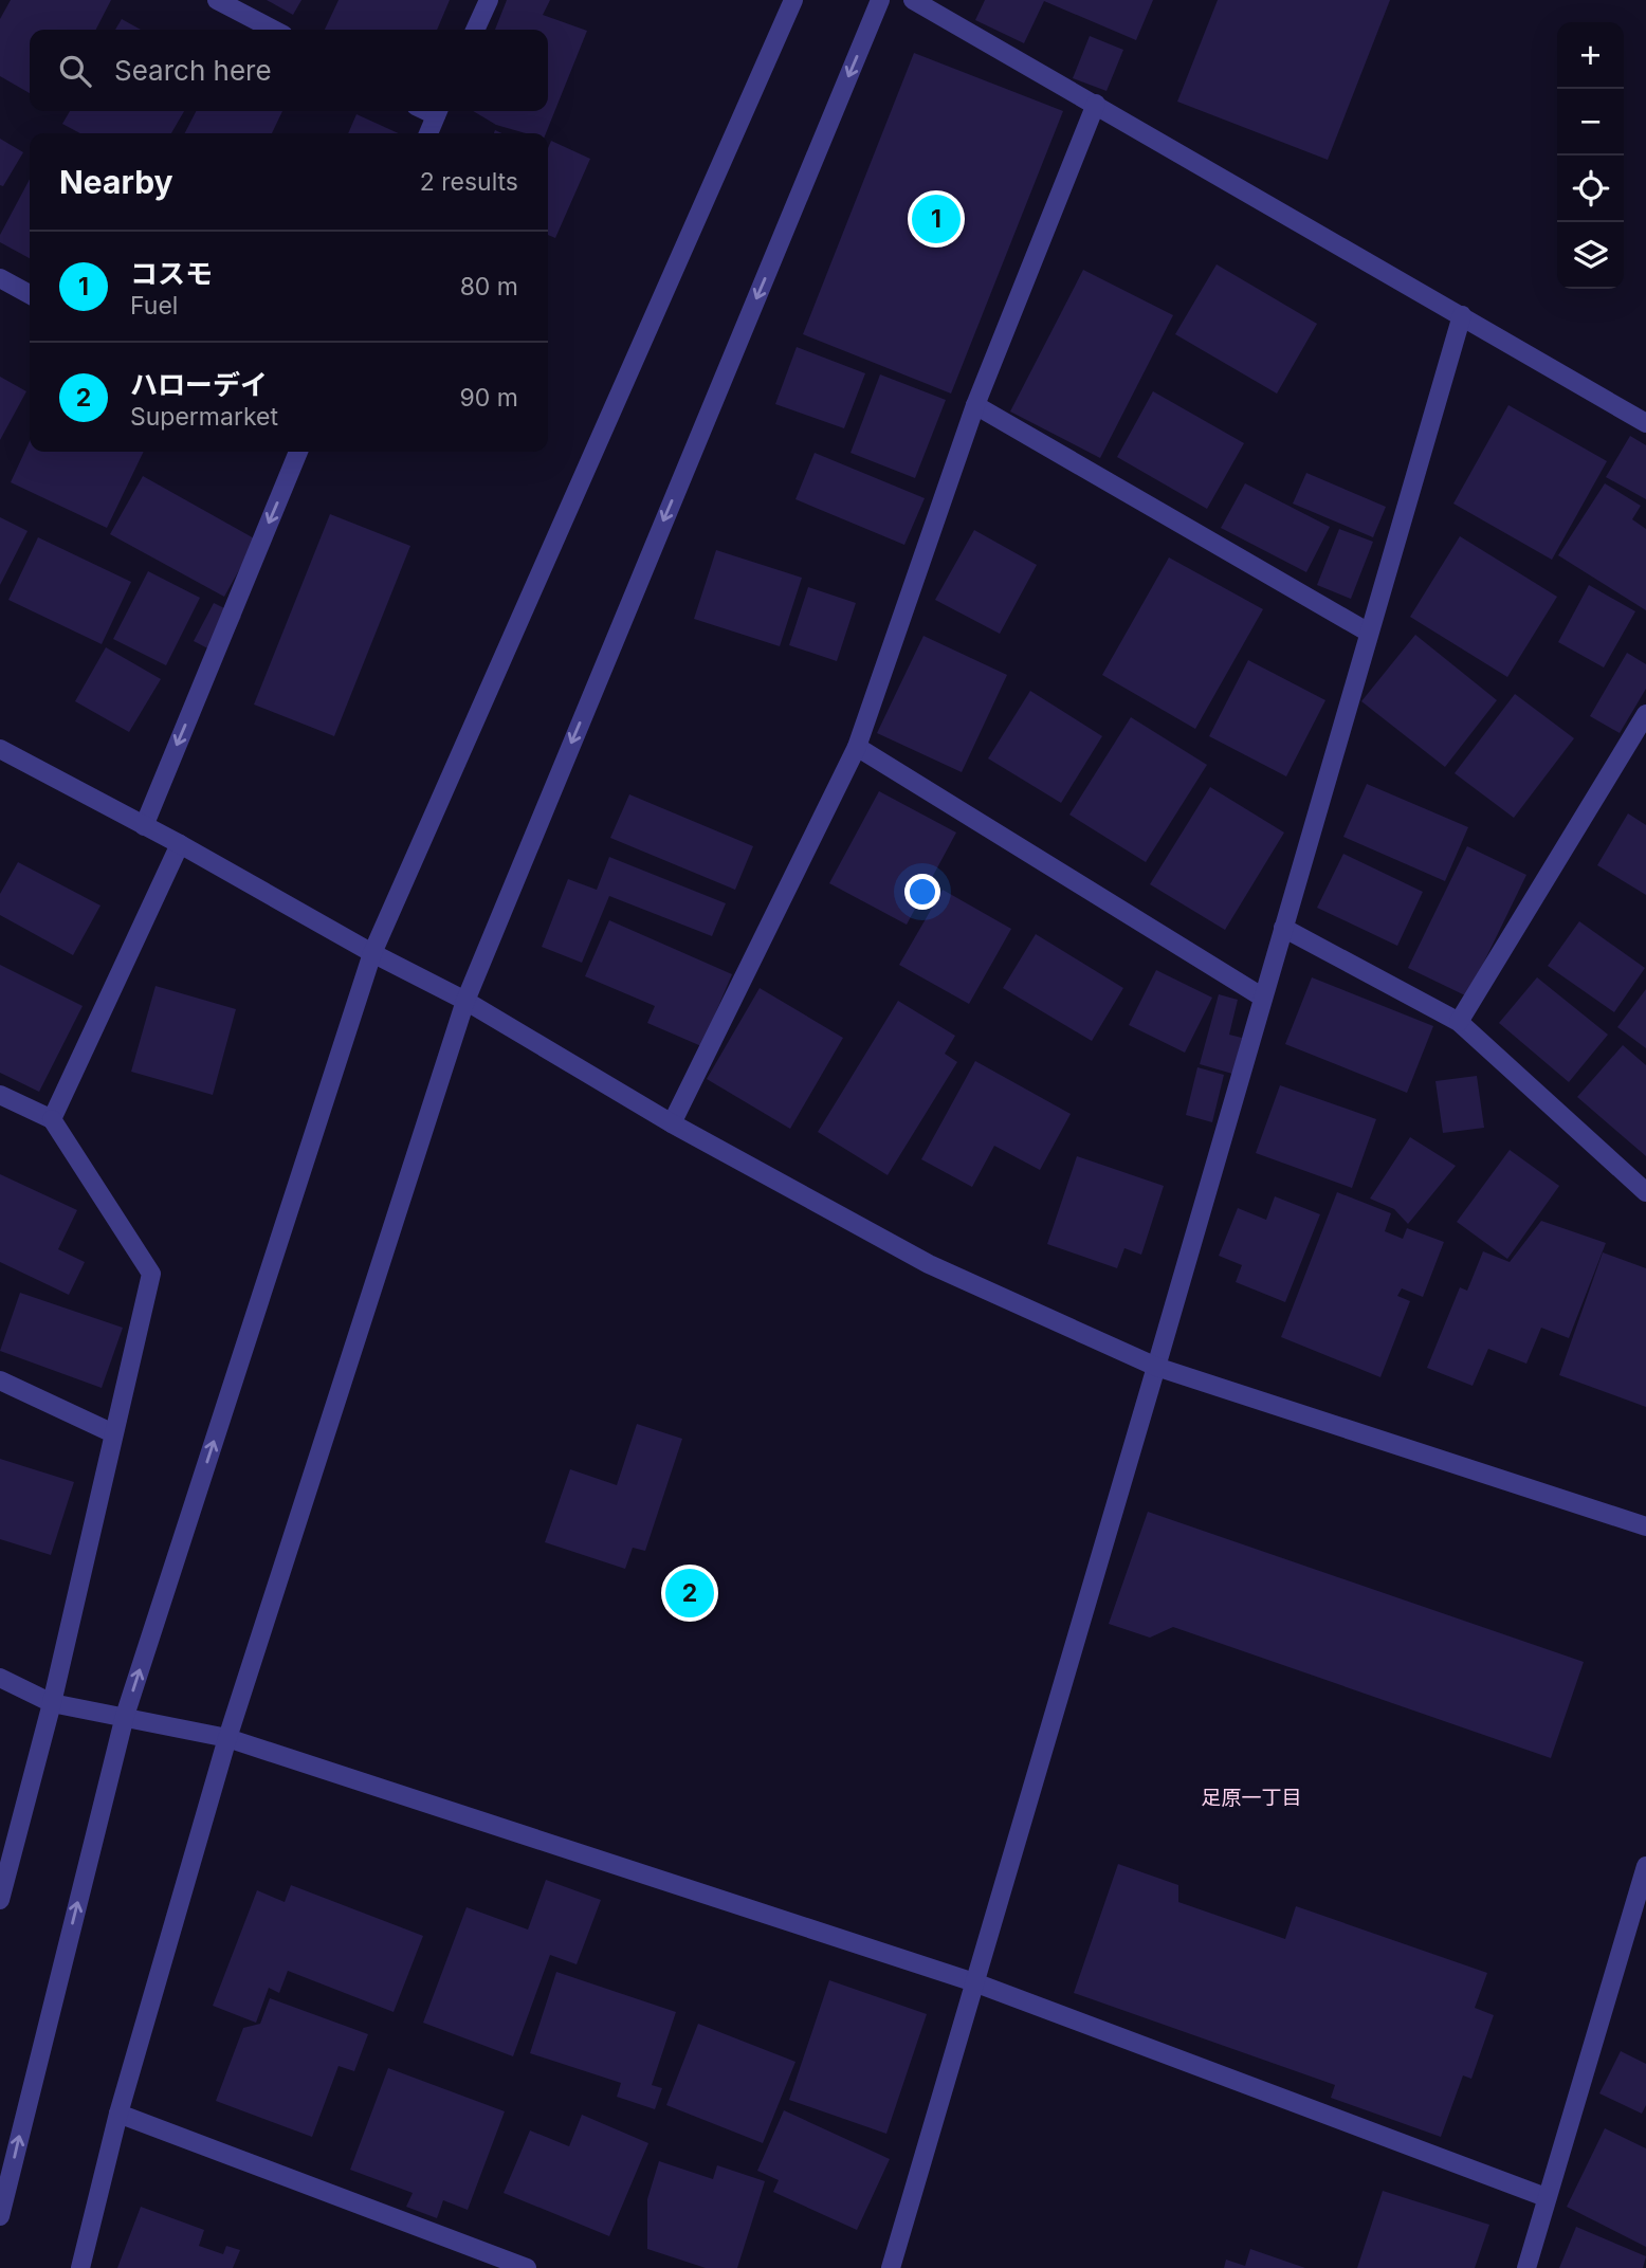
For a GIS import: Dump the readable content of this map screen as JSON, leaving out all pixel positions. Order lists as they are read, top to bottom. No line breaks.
{"districts":["足原一丁目"],"page":{"map_buttons":["+","−"],"search":"Search here","heading":["Nearby","2 results"],"pins":["1","2"],"list":[{"mark":"1","name":"コスモ","note":"Fuel","value":"80 m"},{"mark":"2","name":"ハローデイ","note":"Supermarket","value":"90 m"}]}}
